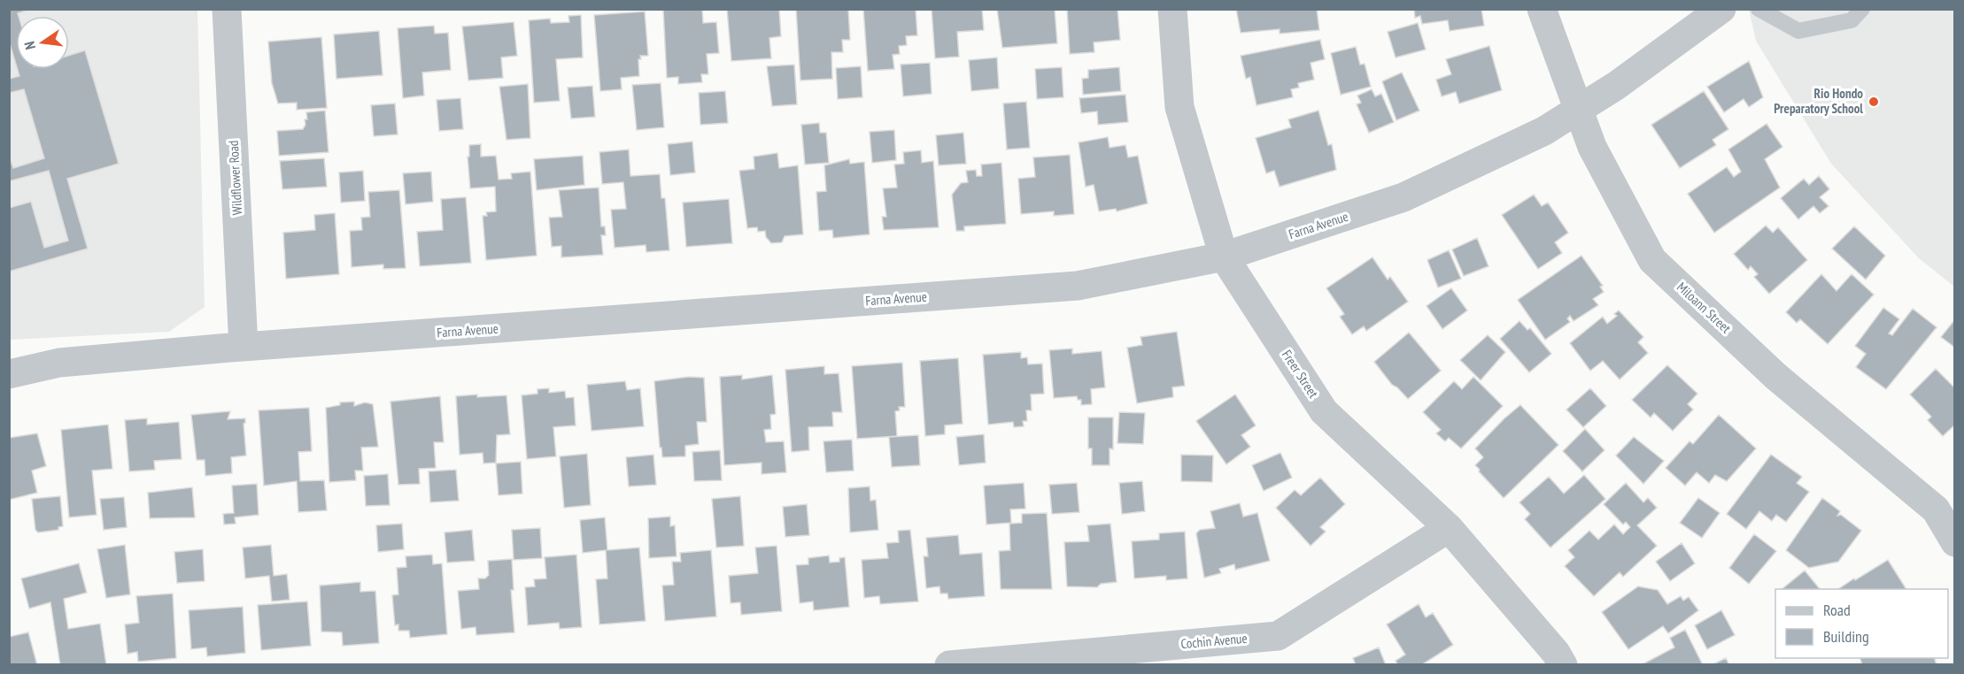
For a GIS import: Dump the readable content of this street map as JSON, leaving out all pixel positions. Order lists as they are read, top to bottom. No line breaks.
{"streets":{"street":["Wildflower Road","Farna Avenue","Miloann Street","Freer Street","Cochin Avenue"]},"crossings":[["Wildflower Road","Farna Avenue"],["Farna Avenue","Miloann Street"],["Farna Avenue","Freer Street"],["Freer Street","Cochin Avenue"]],"places":["Rio Hondo Preparatory School"],"legend":["Road","Building"],"north":"left"}
